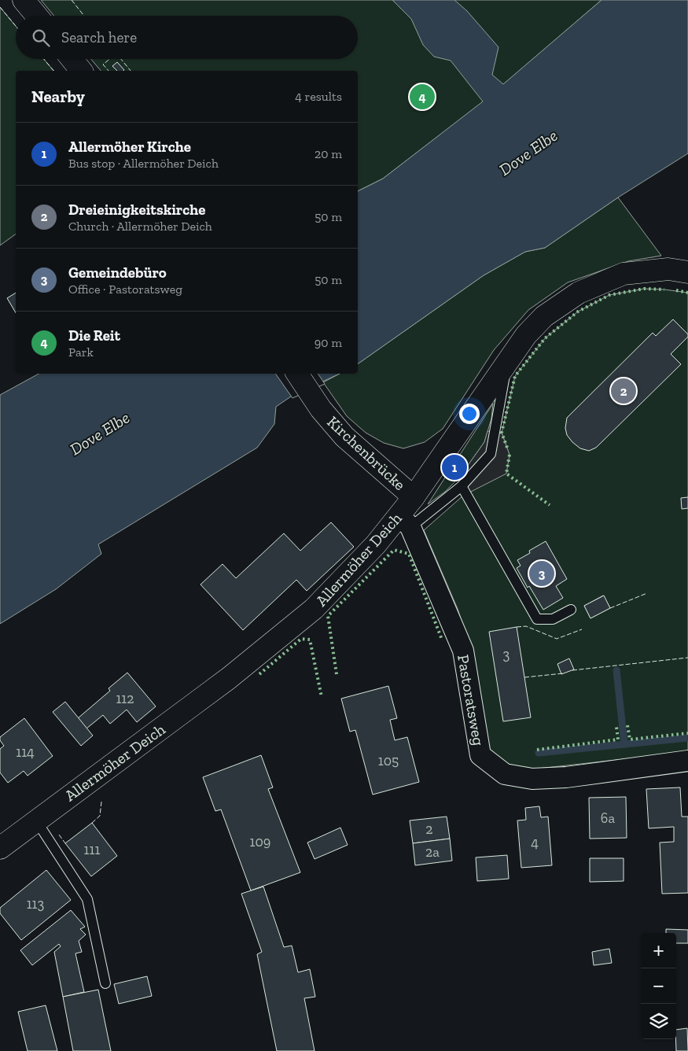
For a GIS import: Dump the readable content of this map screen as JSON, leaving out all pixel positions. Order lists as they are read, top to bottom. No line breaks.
{"streets":{"street":["Kirchenbrücke","Allermöher Deich","Pastoratsweg"]},"crossings":[["Kirchenbrücke","Allermöher Deich"],["Allermöher Deich","Pastoratsweg"]],"water":["Dove Elbe"],"house_numbers":["3","112","114","105","6a","2","109","4","111","2a","113"],"page":{"search":"Search here","heading":["Nearby","4 results"],"pins":["4","2","1","3"],"list":[{"mark":"1","name":"Allermöher Kirche","note":"Bus stop · Allermöher Deich","value":"20 m"},{"mark":"2","name":"Dreieinigkeitskirche","note":"Church · Allermöher Deich","value":"50 m"},{"mark":"3","name":"Gemeindebüro","note":"Office · Pastoratsweg","value":"50 m"},{"mark":"4","name":"Die Reit","note":"Park","value":"90 m"}],"map_buttons":["+","−"]}}
